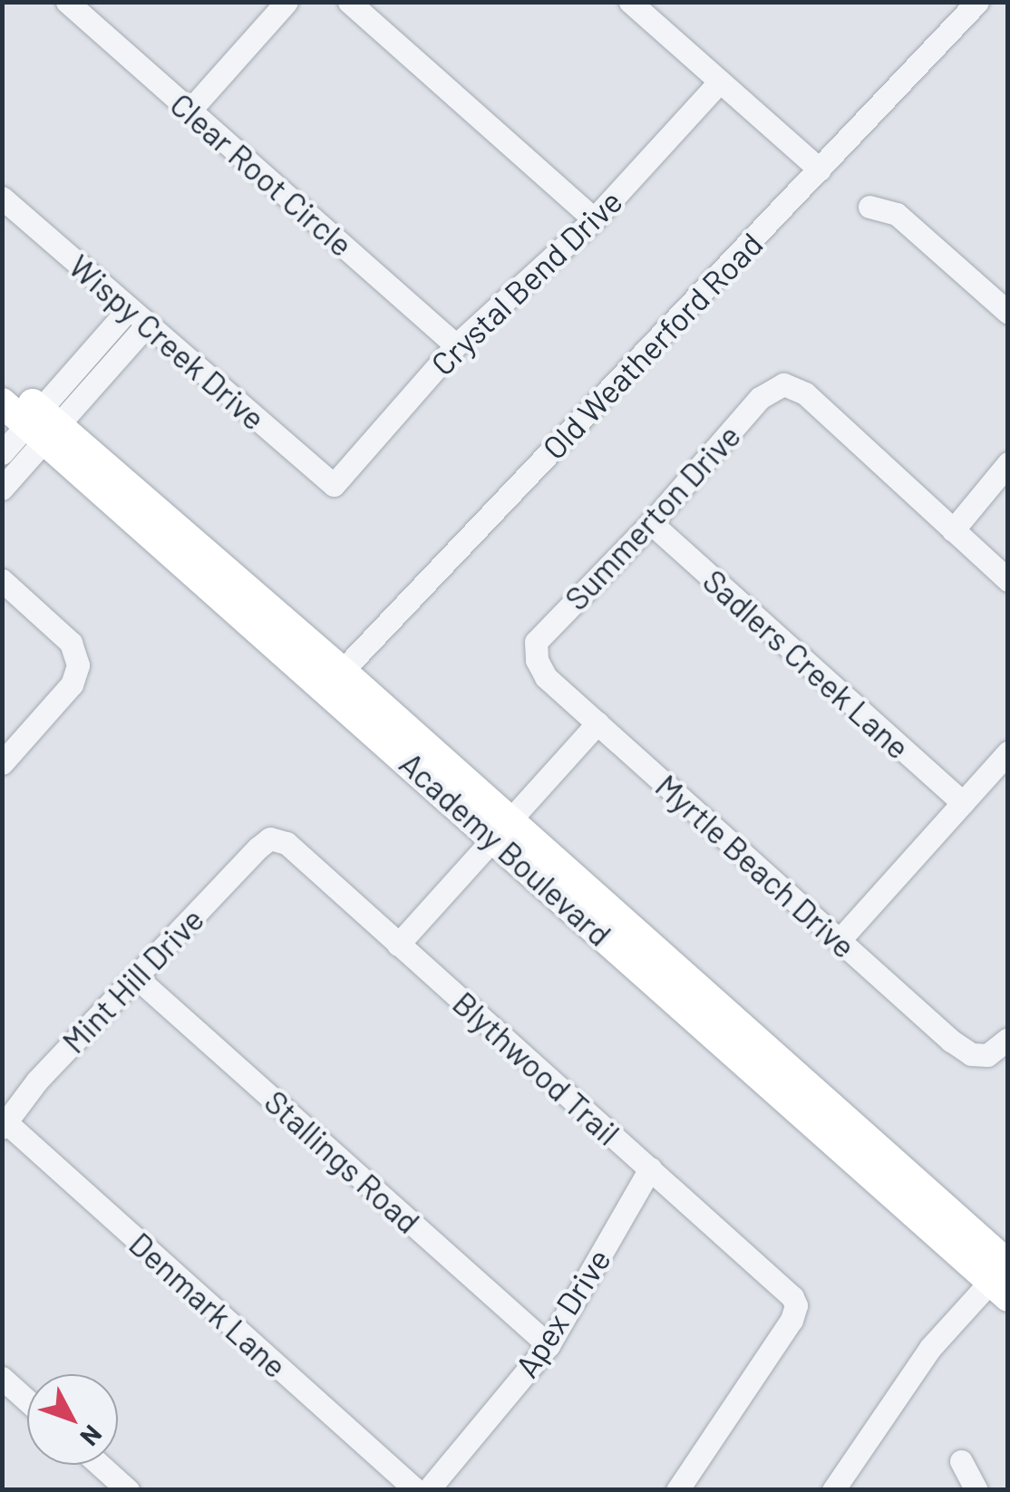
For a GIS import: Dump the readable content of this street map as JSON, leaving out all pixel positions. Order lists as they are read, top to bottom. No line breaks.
{"streets":{"main road":["Academy Boulevard"],"street":["Clear Root Circle","Crystal Bend Drive","Wispy Creek Drive","Old Weatherford Road","Summerton Drive","Sadlers Creek Lane","Myrtle Beach Drive","Mint Hill Drive","Blythwood Trail","Stallings Road","Denmark Lane","Apex Drive"]},"crossings":[["Clear Root Circle","Crystal Bend Drive"],["Crystal Bend Drive","Wispy Creek Drive"],["Old Weatherford Road","Academy Boulevard"],["Summerton Drive","Sadlers Creek Lane"],["Summerton Drive","Myrtle Beach Drive"],["Mint Hill Drive","Blythwood Trail"],["Mint Hill Drive","Stallings Road"],["Mint Hill Drive","Denmark Lane"],["Blythwood Trail","Apex Drive"],["Stallings Road","Apex Drive"]],"north":"bottom right"}
